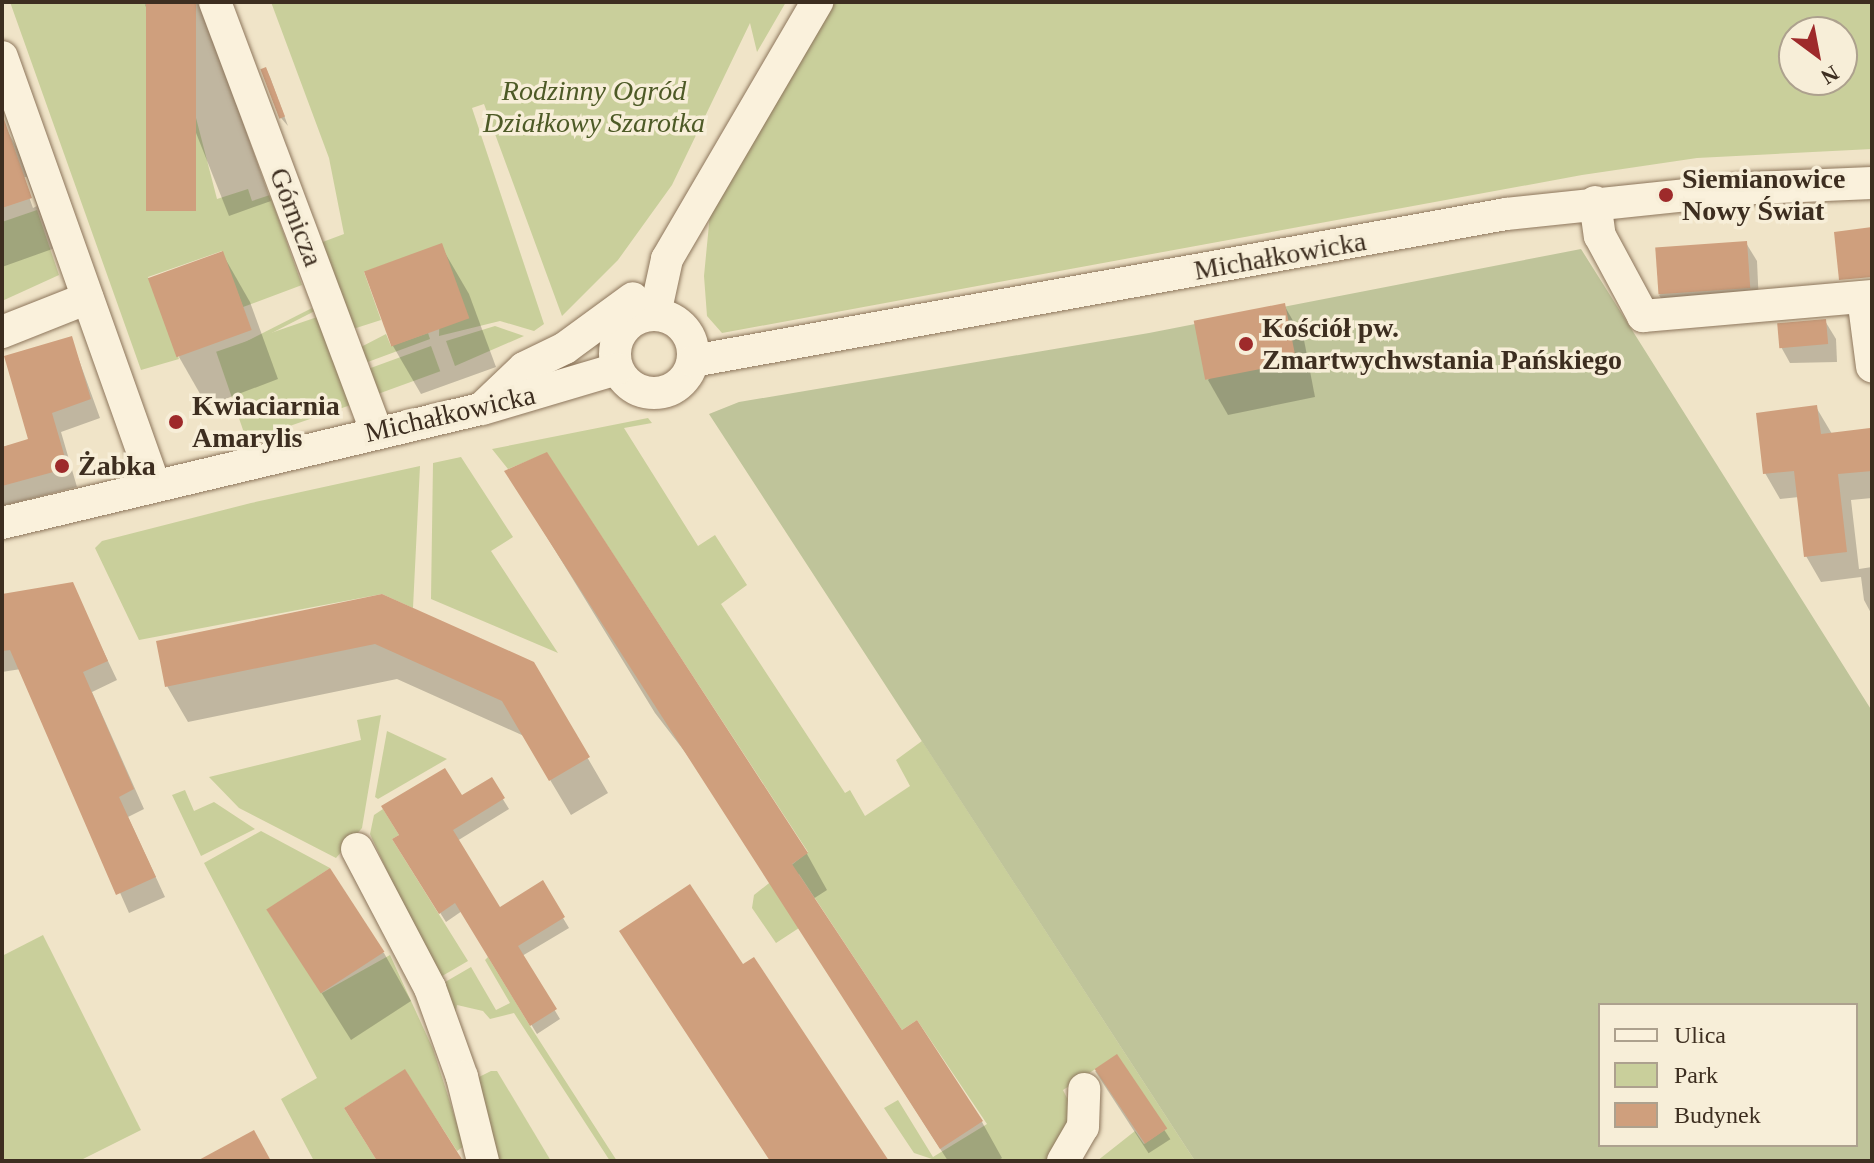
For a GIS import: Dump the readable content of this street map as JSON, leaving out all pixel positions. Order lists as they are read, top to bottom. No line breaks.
{"streets":{"street":["Górnicza","Michałkowicka"]},"crossings":[["Górnicza","Michałkowicka"]],"parks":["Rodzinny Ogród Działkowy Szarotka"],"places":["Siemianowice Nowy Świat","Kościół pw. Zmartwychwstania Pańskiego","Kwiaciarnia Amarylis","Żabka"],"legend":["Ulica","Park","Budynek"],"north":"bottom right"}
